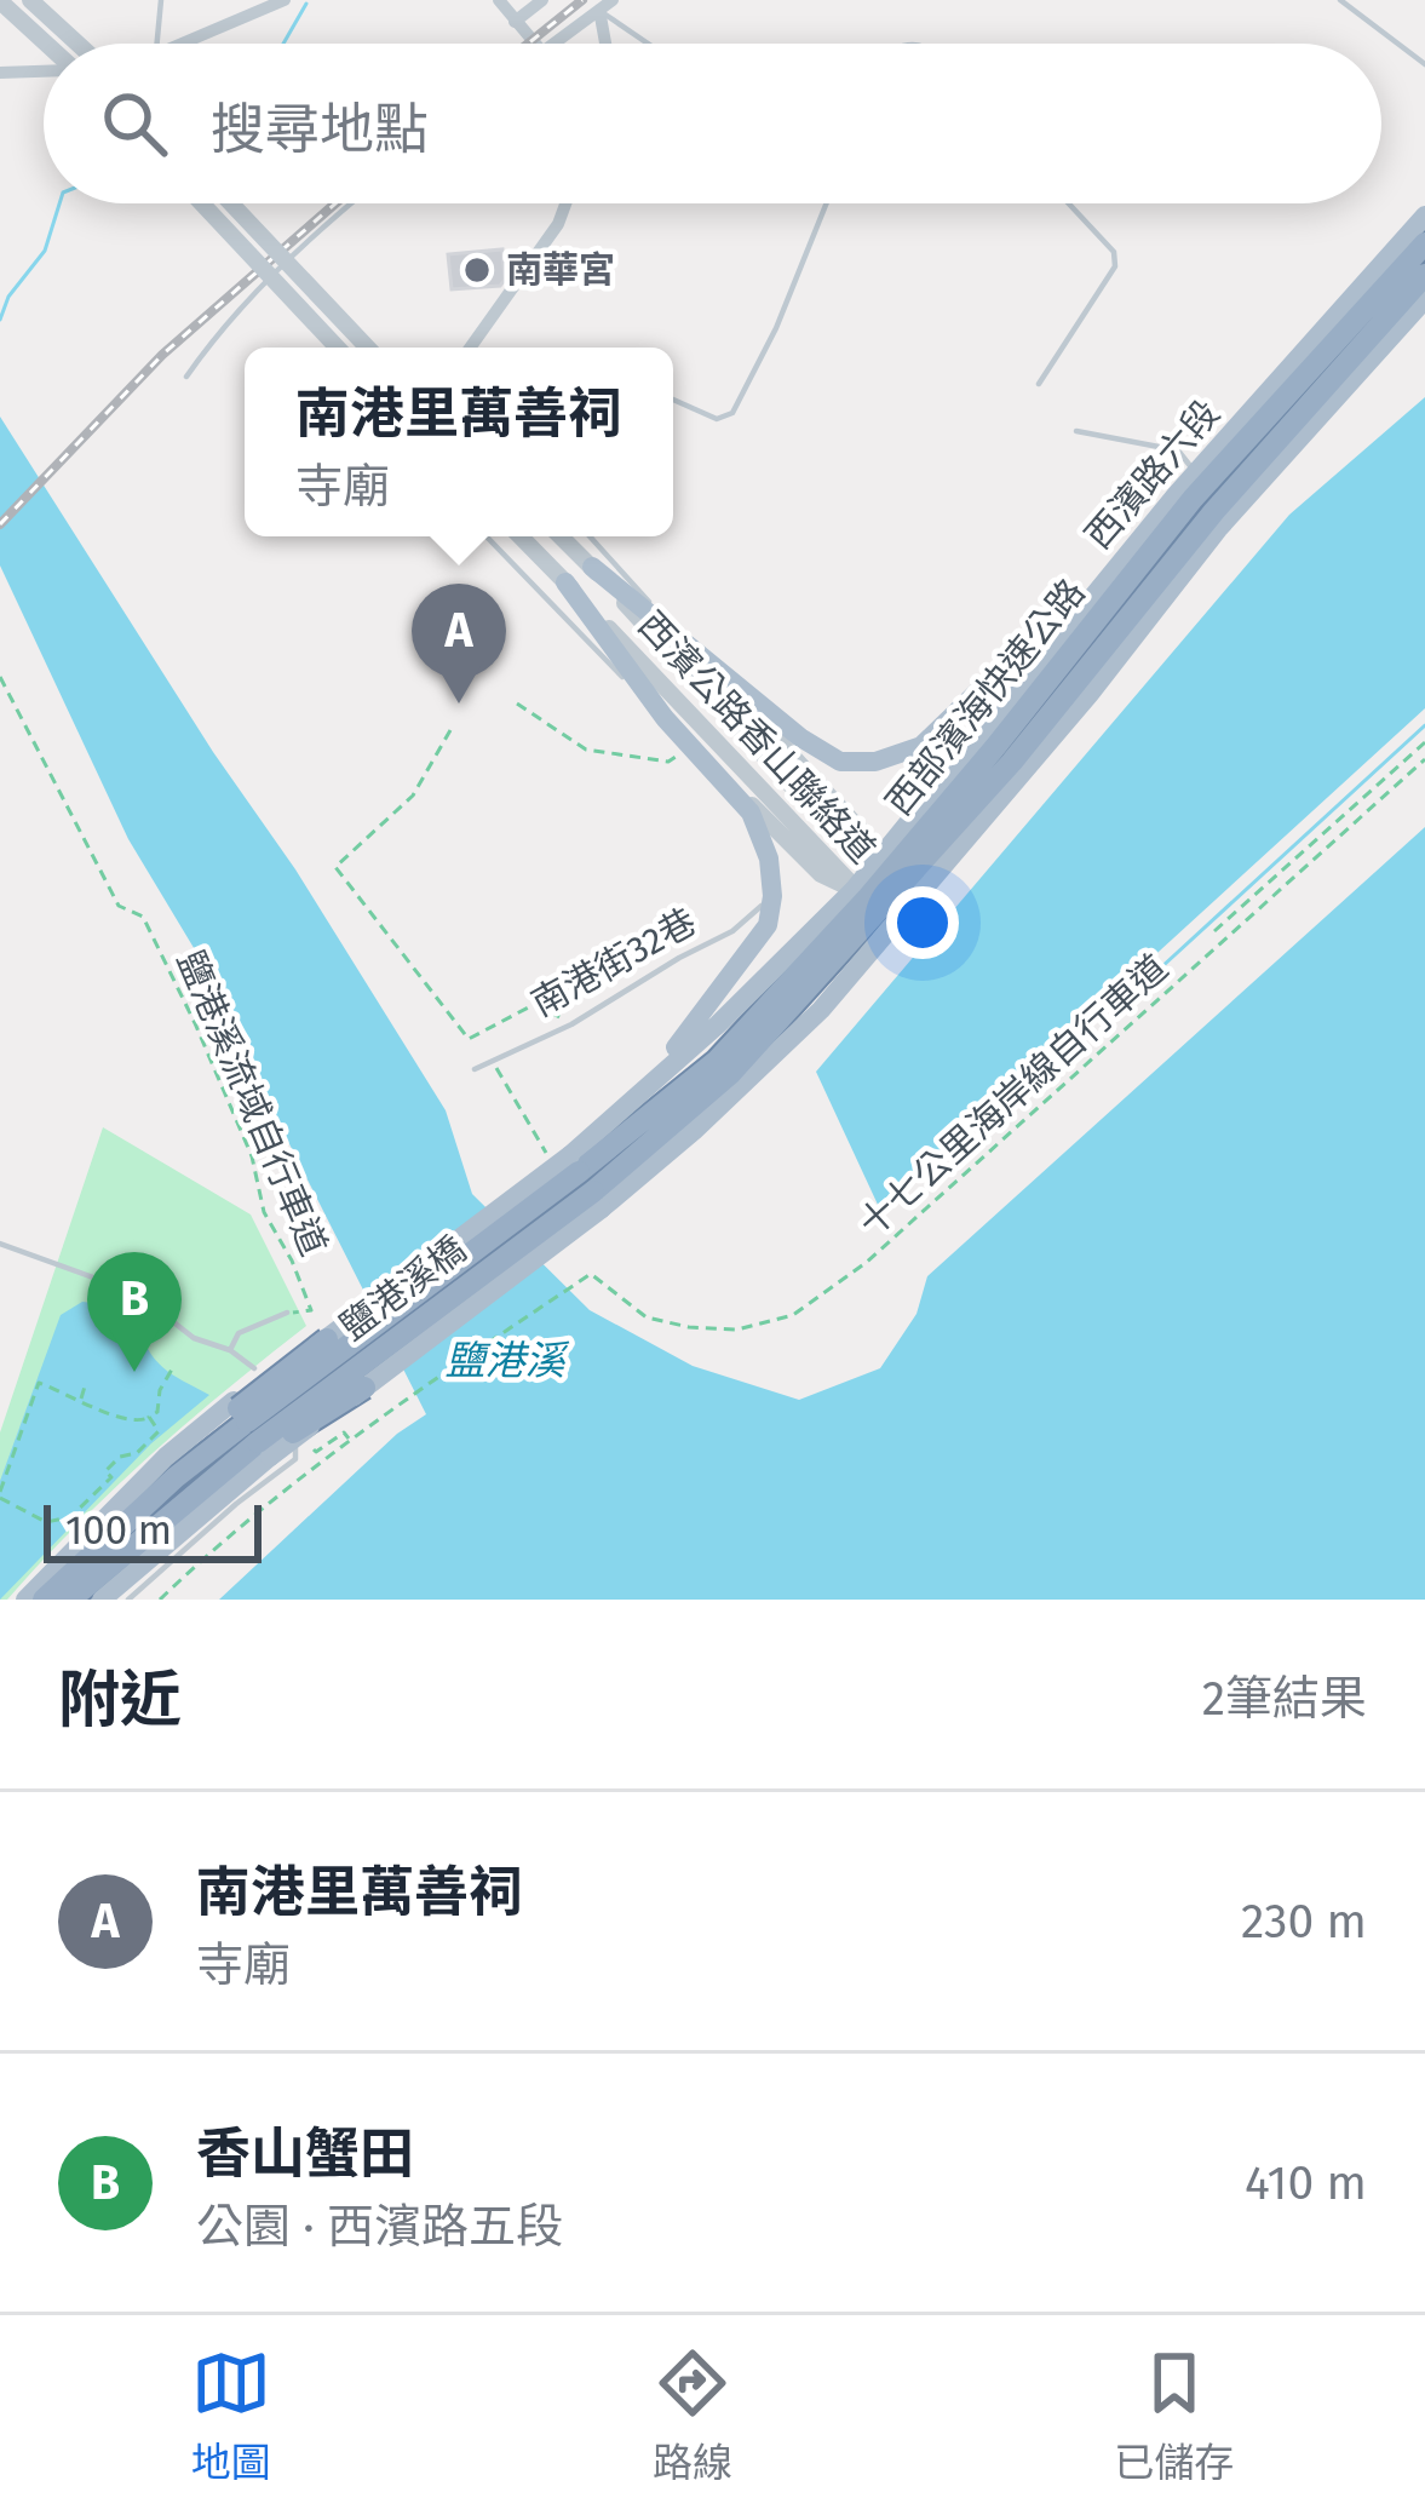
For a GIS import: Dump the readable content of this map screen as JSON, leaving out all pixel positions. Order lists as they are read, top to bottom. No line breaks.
{"streets":{"highway":["西部濱海快速公路","鹽港溪橋"],"main road":["西濱路六段"],"street":["西濱公路香山聯絡道"],"lane":["南港街32巷"],"path":["十七公里海岸線自行車道","鹽港溪流域自行車道"]},"crossings":[["西濱路六段","西部濱海快速公路"],["西濱路六段","西濱公路香山聯絡道"],["西濱路六段","鹽港溪橋"],["西部濱海快速公路","西濱公路香山聯絡道"],["西部濱海快速公路","鹽港溪橋"]],"water":["鹽港溪"],"places":["南華宮"],"scale_bar":"100 m","page":{"search":"搜尋地點","popup":["南港里萬善祠","寺廟"],"pins":["A","B"],"scale":"100 m","heading":["附近","2筆結果"],"list":[{"mark":"A","name":"南港里萬善祠","note":"寺廟","value":"230 m"},{"mark":"B","name":"香山蟹田","note":"公園 · 西濱路五段","value":"410 m"}],"nav":["地圖","路線","已儲存"]}}
